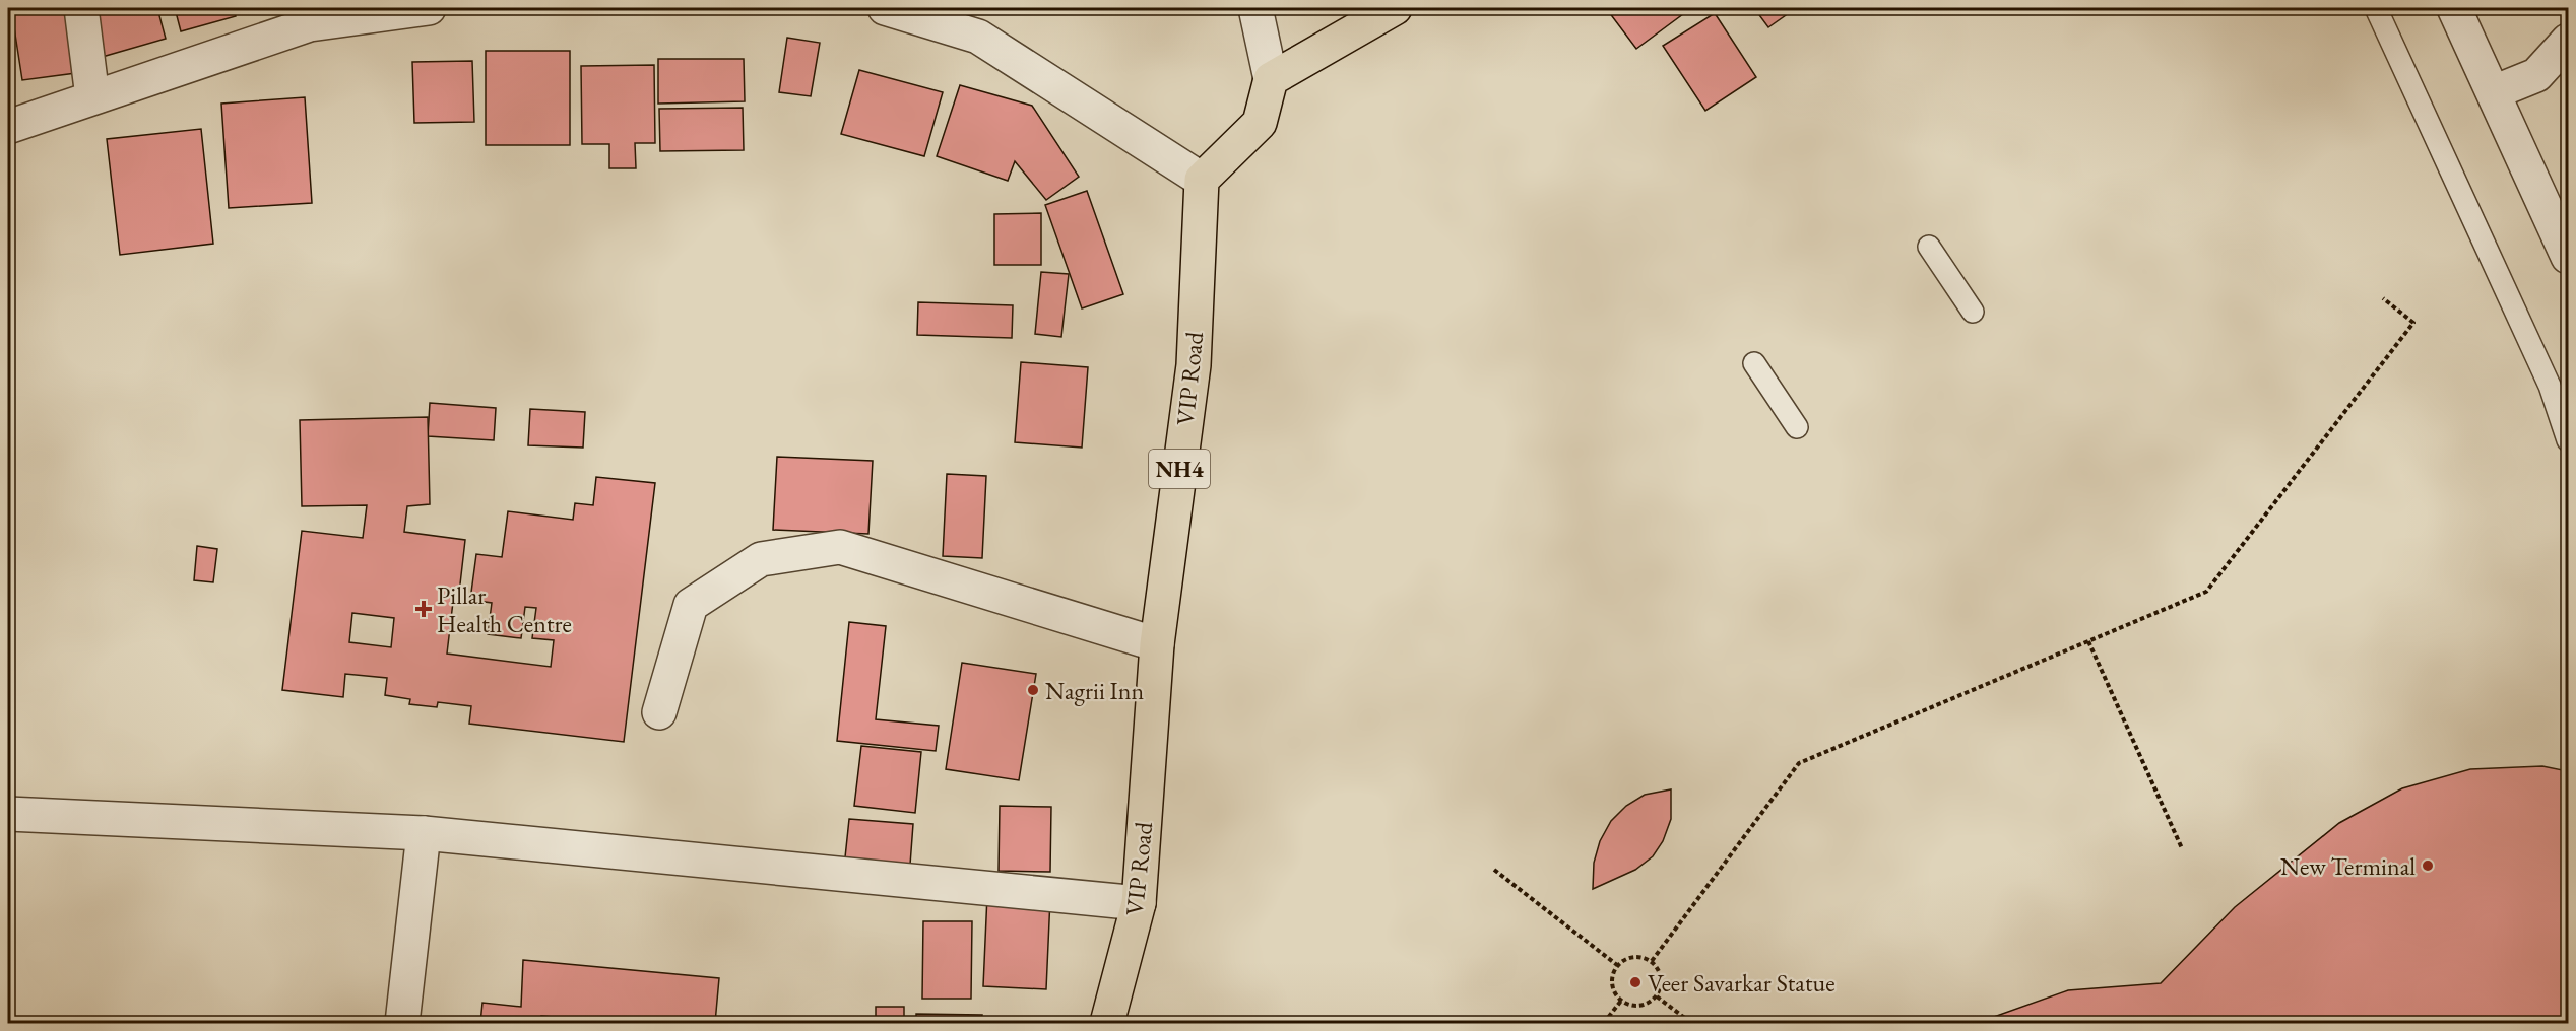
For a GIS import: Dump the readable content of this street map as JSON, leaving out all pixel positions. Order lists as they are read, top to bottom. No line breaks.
{"streets":{"highway":["VIP Road","NH4"]},"places":{"health":["Pillar Health Centre"],"other":["Nagrii Inn","New Terminal","Veer Savarkar Statue"]}}
